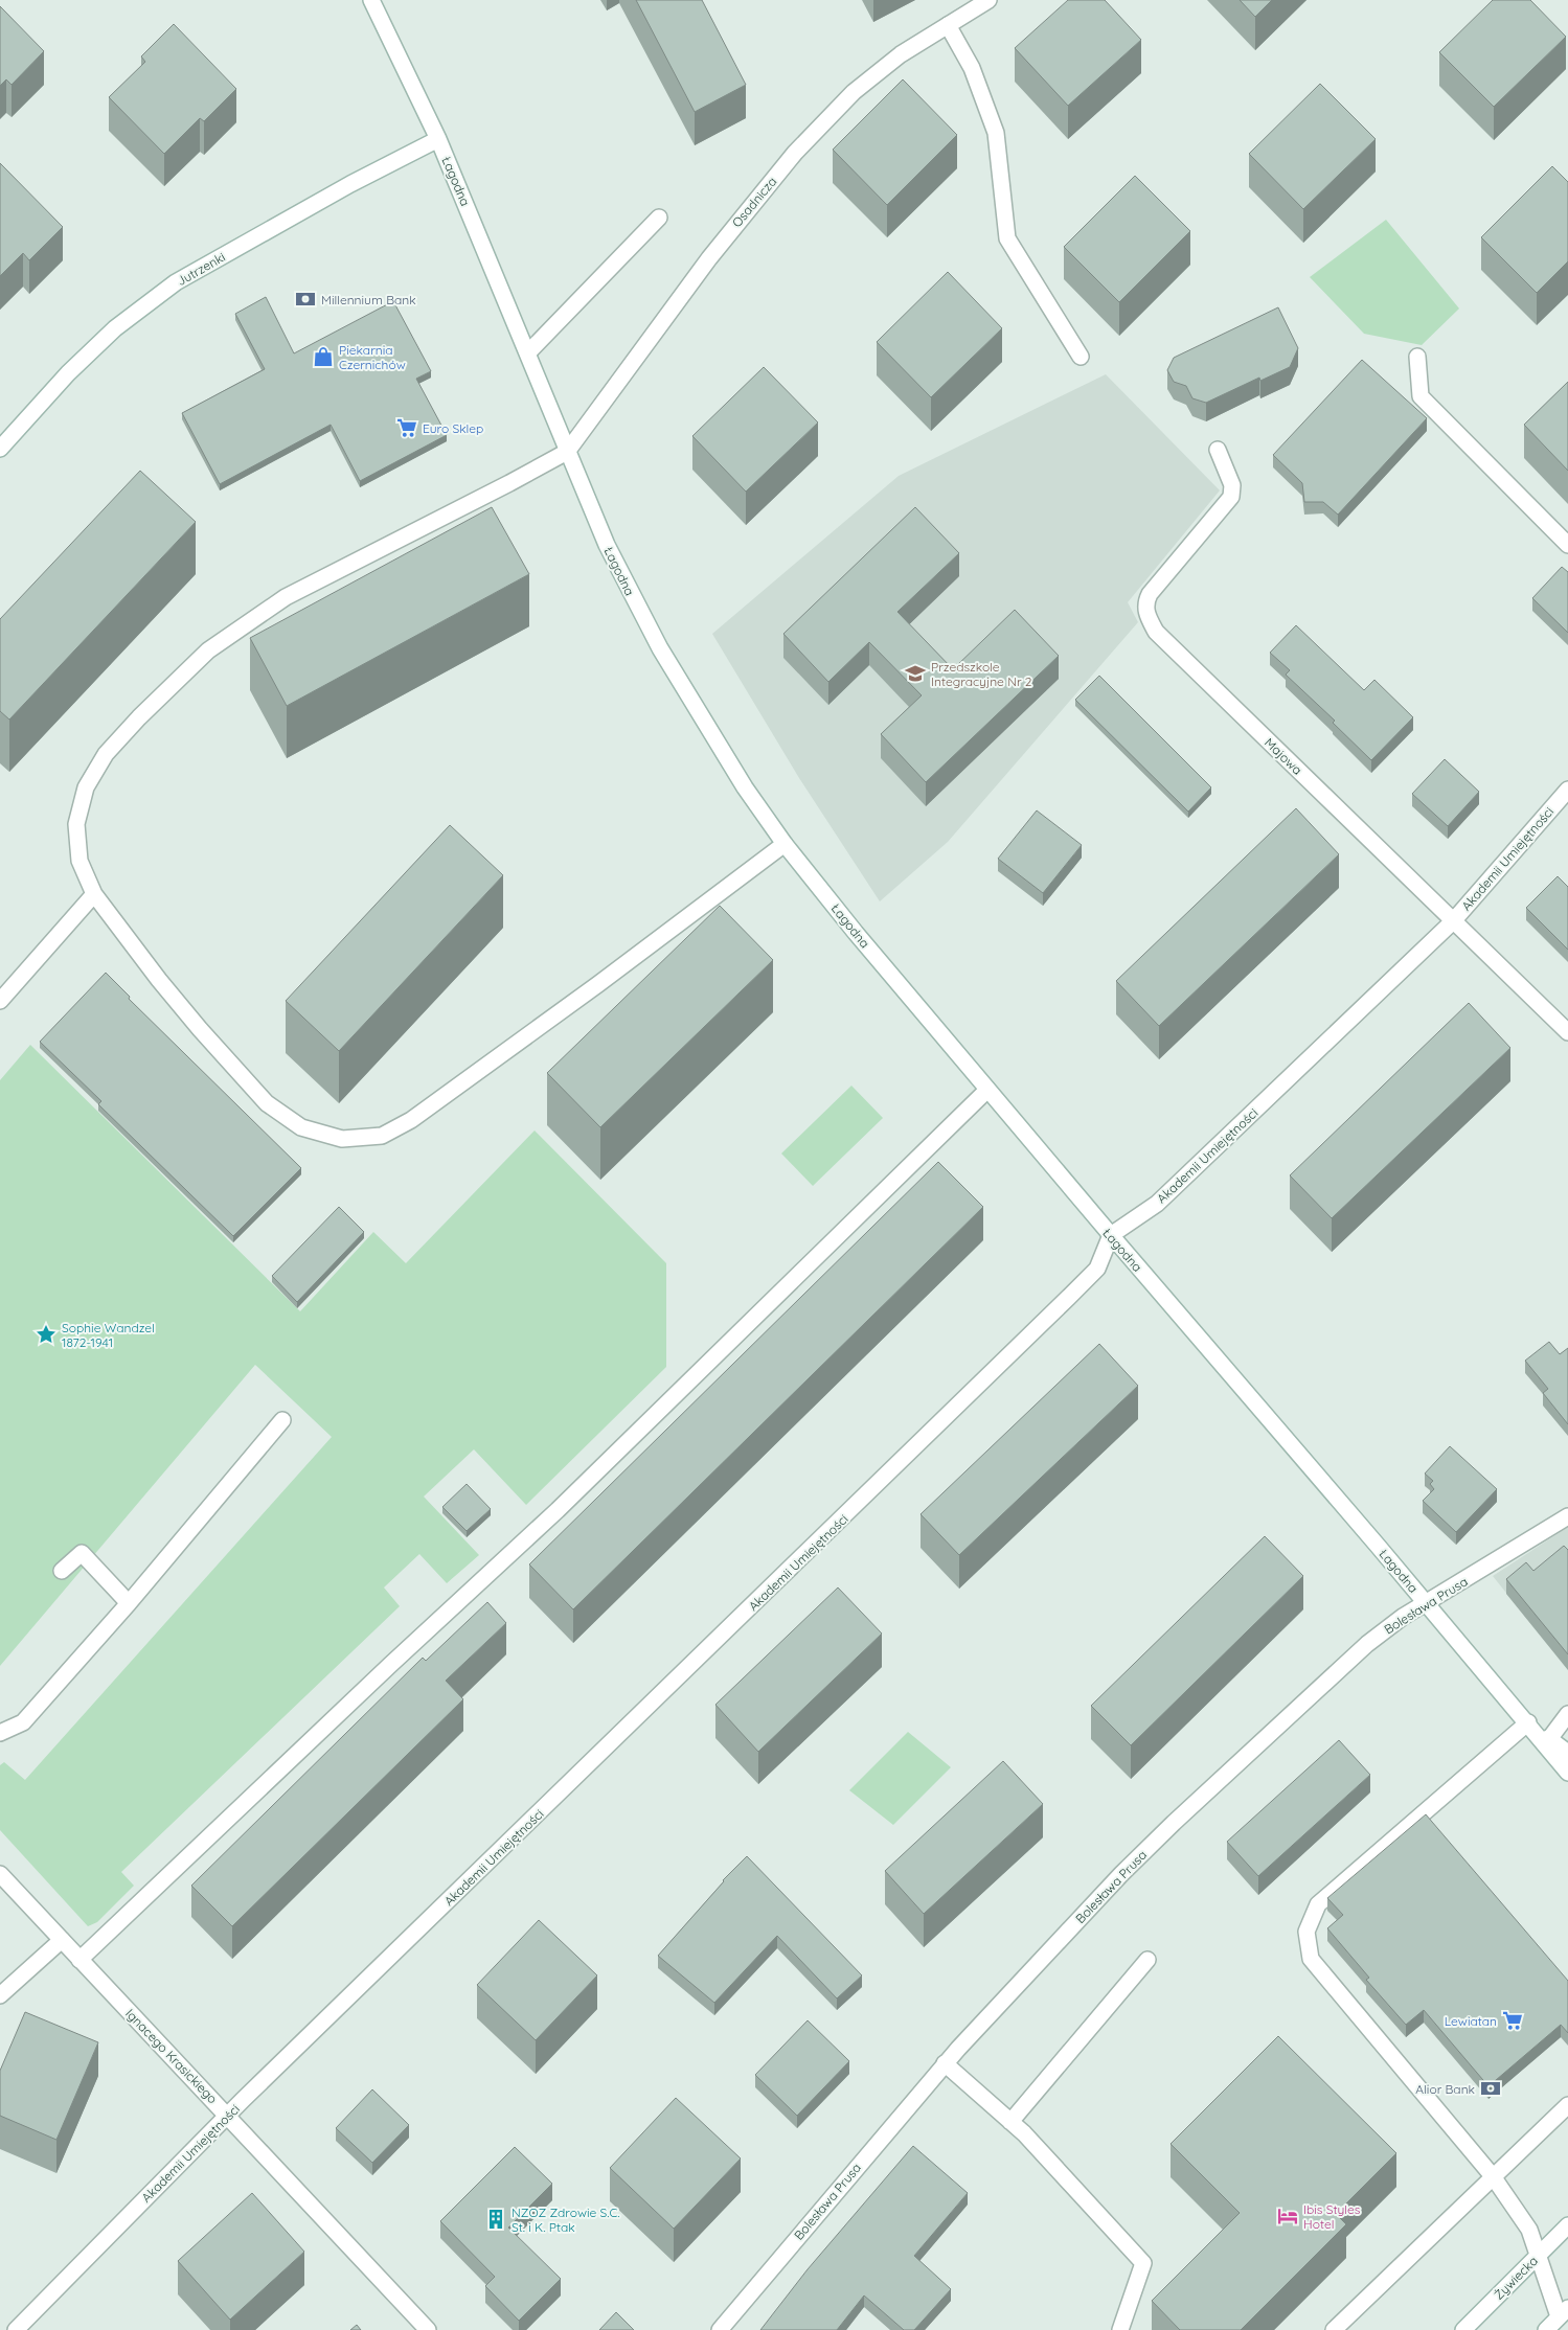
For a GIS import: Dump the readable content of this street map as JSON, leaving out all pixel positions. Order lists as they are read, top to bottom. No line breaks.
{"streets":{"street":["Łagodna","Osadnicza","Jutrzenki","Majowa","Akademii Umiejętności","Bolesława Prusa","Ignacego Krasickiego","Żywiecka"]},"crossings":[["Łagodna","Osadnicza"],["Łagodna","Jutrzenki"],["Łagodna","Akademii Umiejętności"],["Łagodna","Bolesława Prusa"],["Majowa","Akademii Umiejętności"],["Akademii Umiejętności","Ignacego Krasickiego"]],"places":{"bank":["Millennium Bank","Alior Bank"],"shop":["Piekarnia Czernichów"],"supermarket":["Euro Sklep","Lewiatan"],"school or university":["Przedszkole Integracyjne Nr 2"],"place":["Sophie Wandzel 1872-1941"],"hotel":["Ibis Styles Hotel"],"building":["NZOZ Zdrowie S.C. St. i K. Ptak"]}}
